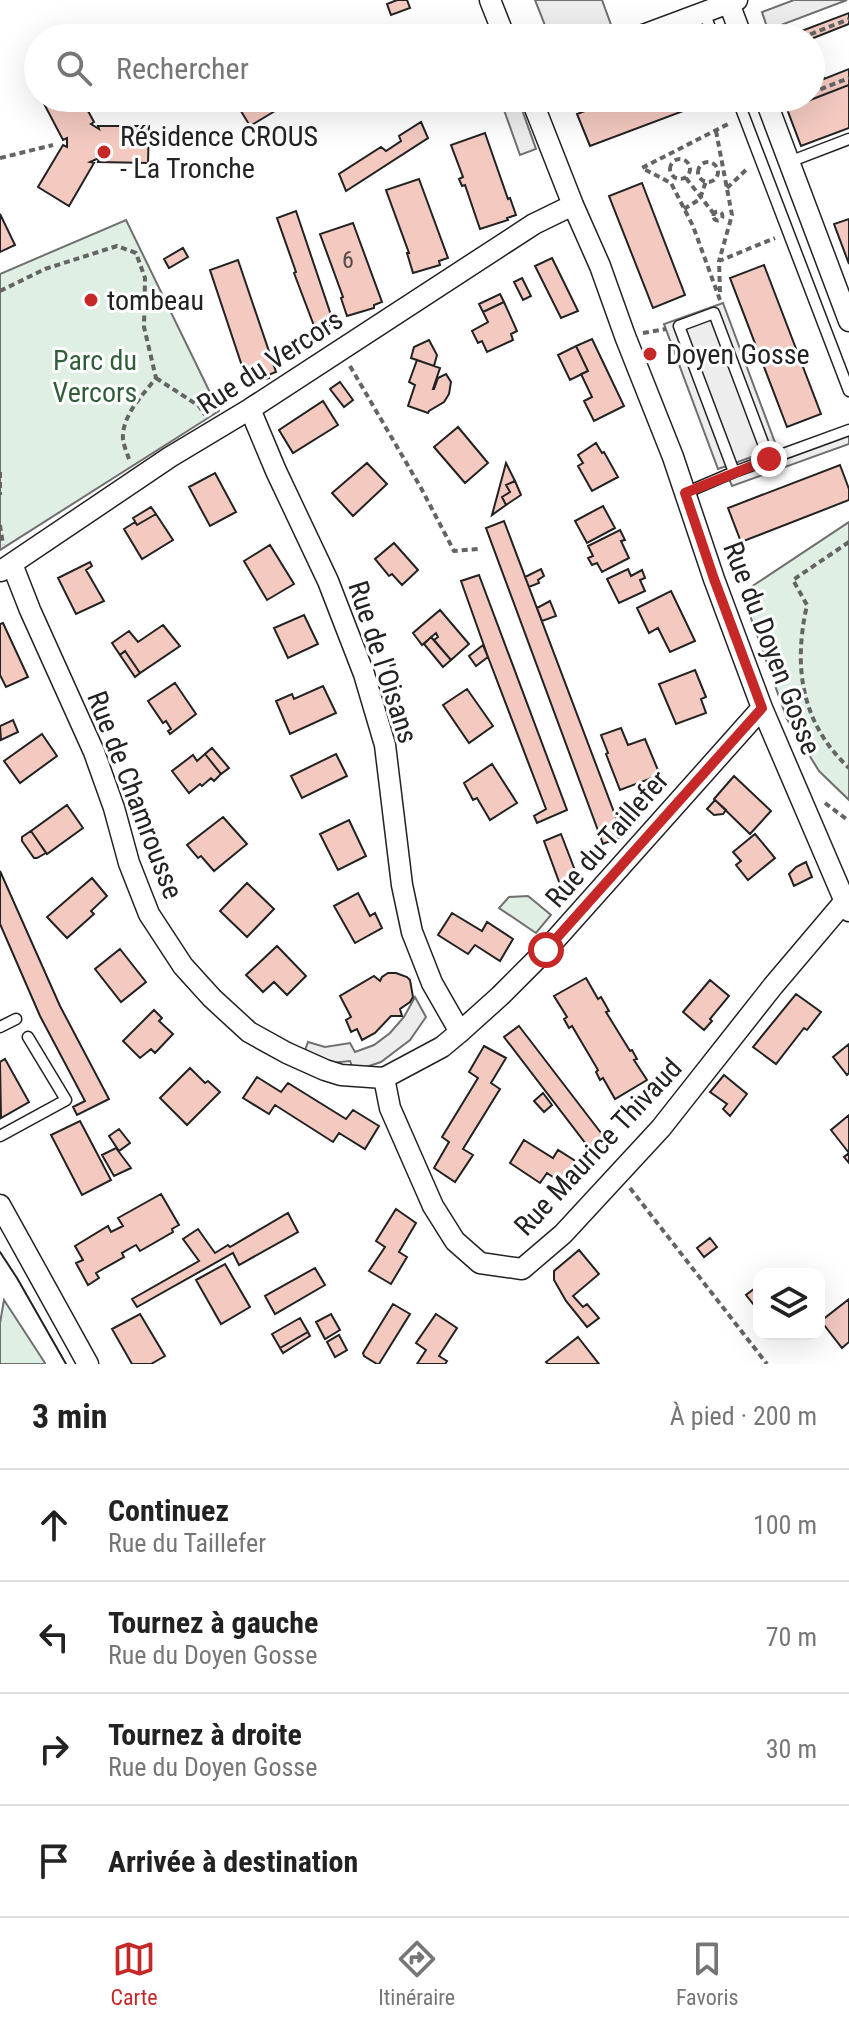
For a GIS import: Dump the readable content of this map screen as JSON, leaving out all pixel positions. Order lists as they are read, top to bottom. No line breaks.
{"streets":{"street":["Rue du Vercors","Rue du Doyen Gosse","Rue de l'Oisans","Rue de Chamrousse","Rue du Taillefer","Rue Maurice Thivaud"]},"crossings":[["Rue du Vercors","Rue du Doyen Gosse"],["Rue du Vercors","Rue de l'Oisans"],["Rue du Vercors","Rue de Chamrousse"],["Rue du Doyen Gosse","Rue du Taillefer"],["Rue du Doyen Gosse","Rue Maurice Thivaud"],["Rue de l'Oisans","Rue du Taillefer"],["Rue de Chamrousse","Rue du Taillefer"],["Rue de Chamrousse","Rue Maurice Thivaud"],["Rue du Taillefer","Rue Maurice Thivaud"]],"parks":["Parc du Vercors"],"places":["Résidence CROUS - La Tronche","tombeau","Doyen Gosse"],"house_numbers":["6"],"page":{"search":"Rechercher","heading":["3 min","À pied · 200 m"],"list":[["Continuez","Rue du Taillefer","100 m"],["Tournez à gauche","Rue du Doyen Gosse","70 m"],["Tournez à droite","Rue du Doyen Gosse","30 m"],"Arrivée à destination"],"nav":["Carte","Itinéraire","Favoris"]}}
